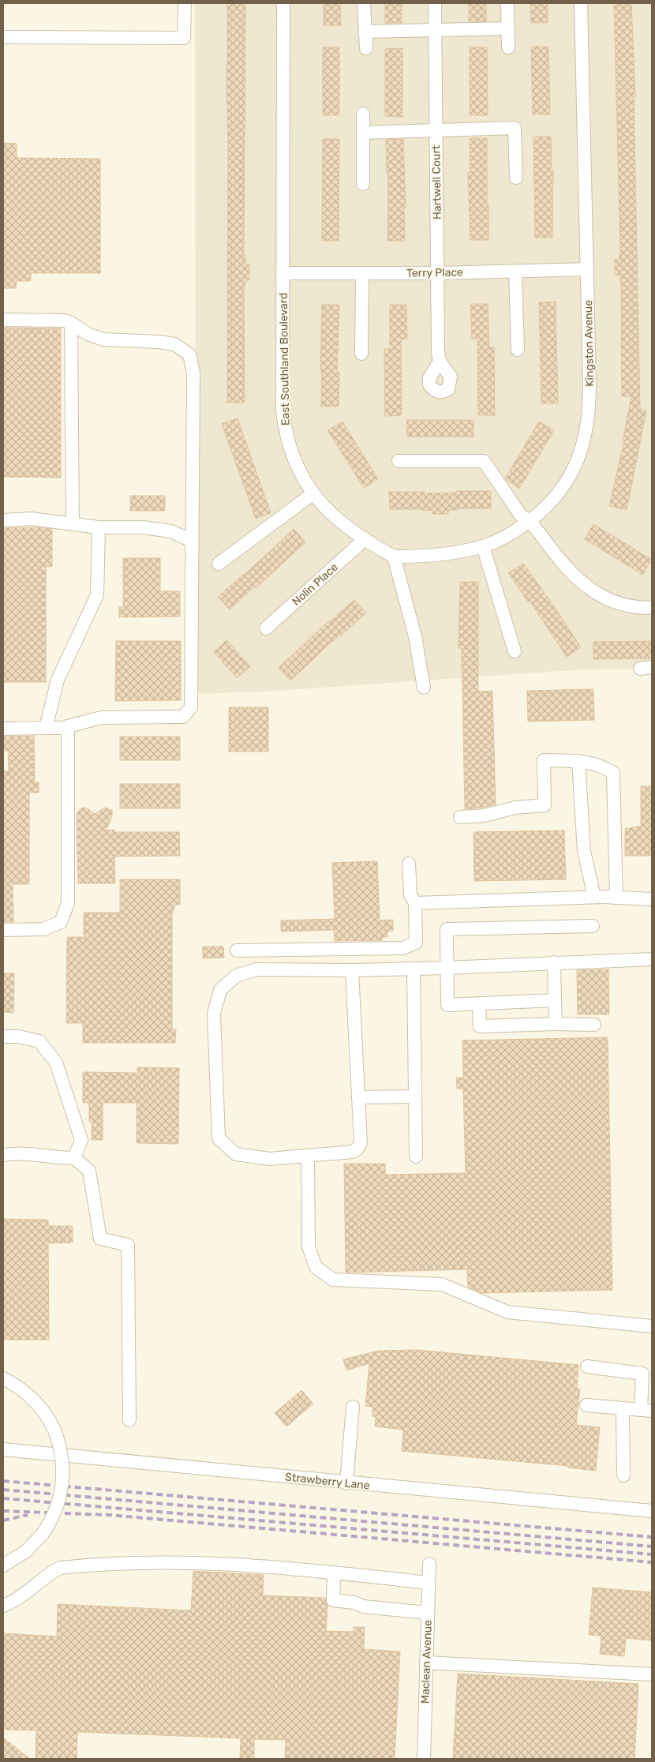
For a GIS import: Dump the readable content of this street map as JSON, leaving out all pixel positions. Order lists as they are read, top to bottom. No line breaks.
{"streets":{"street":["Hartwell Court","Terry Place","Kingston Avenue","East Southland Boulevard","Nolin Place","Strawberry Lane","Maclean Avenue"]},"crossings":[["Hartwell Court","Terry Place"],["Terry Place","Kingston Avenue"],["Terry Place","East Southland Boulevard"],["Kingston Avenue","East Southland Boulevard"],["East Southland Boulevard","Nolin Place"]]}
